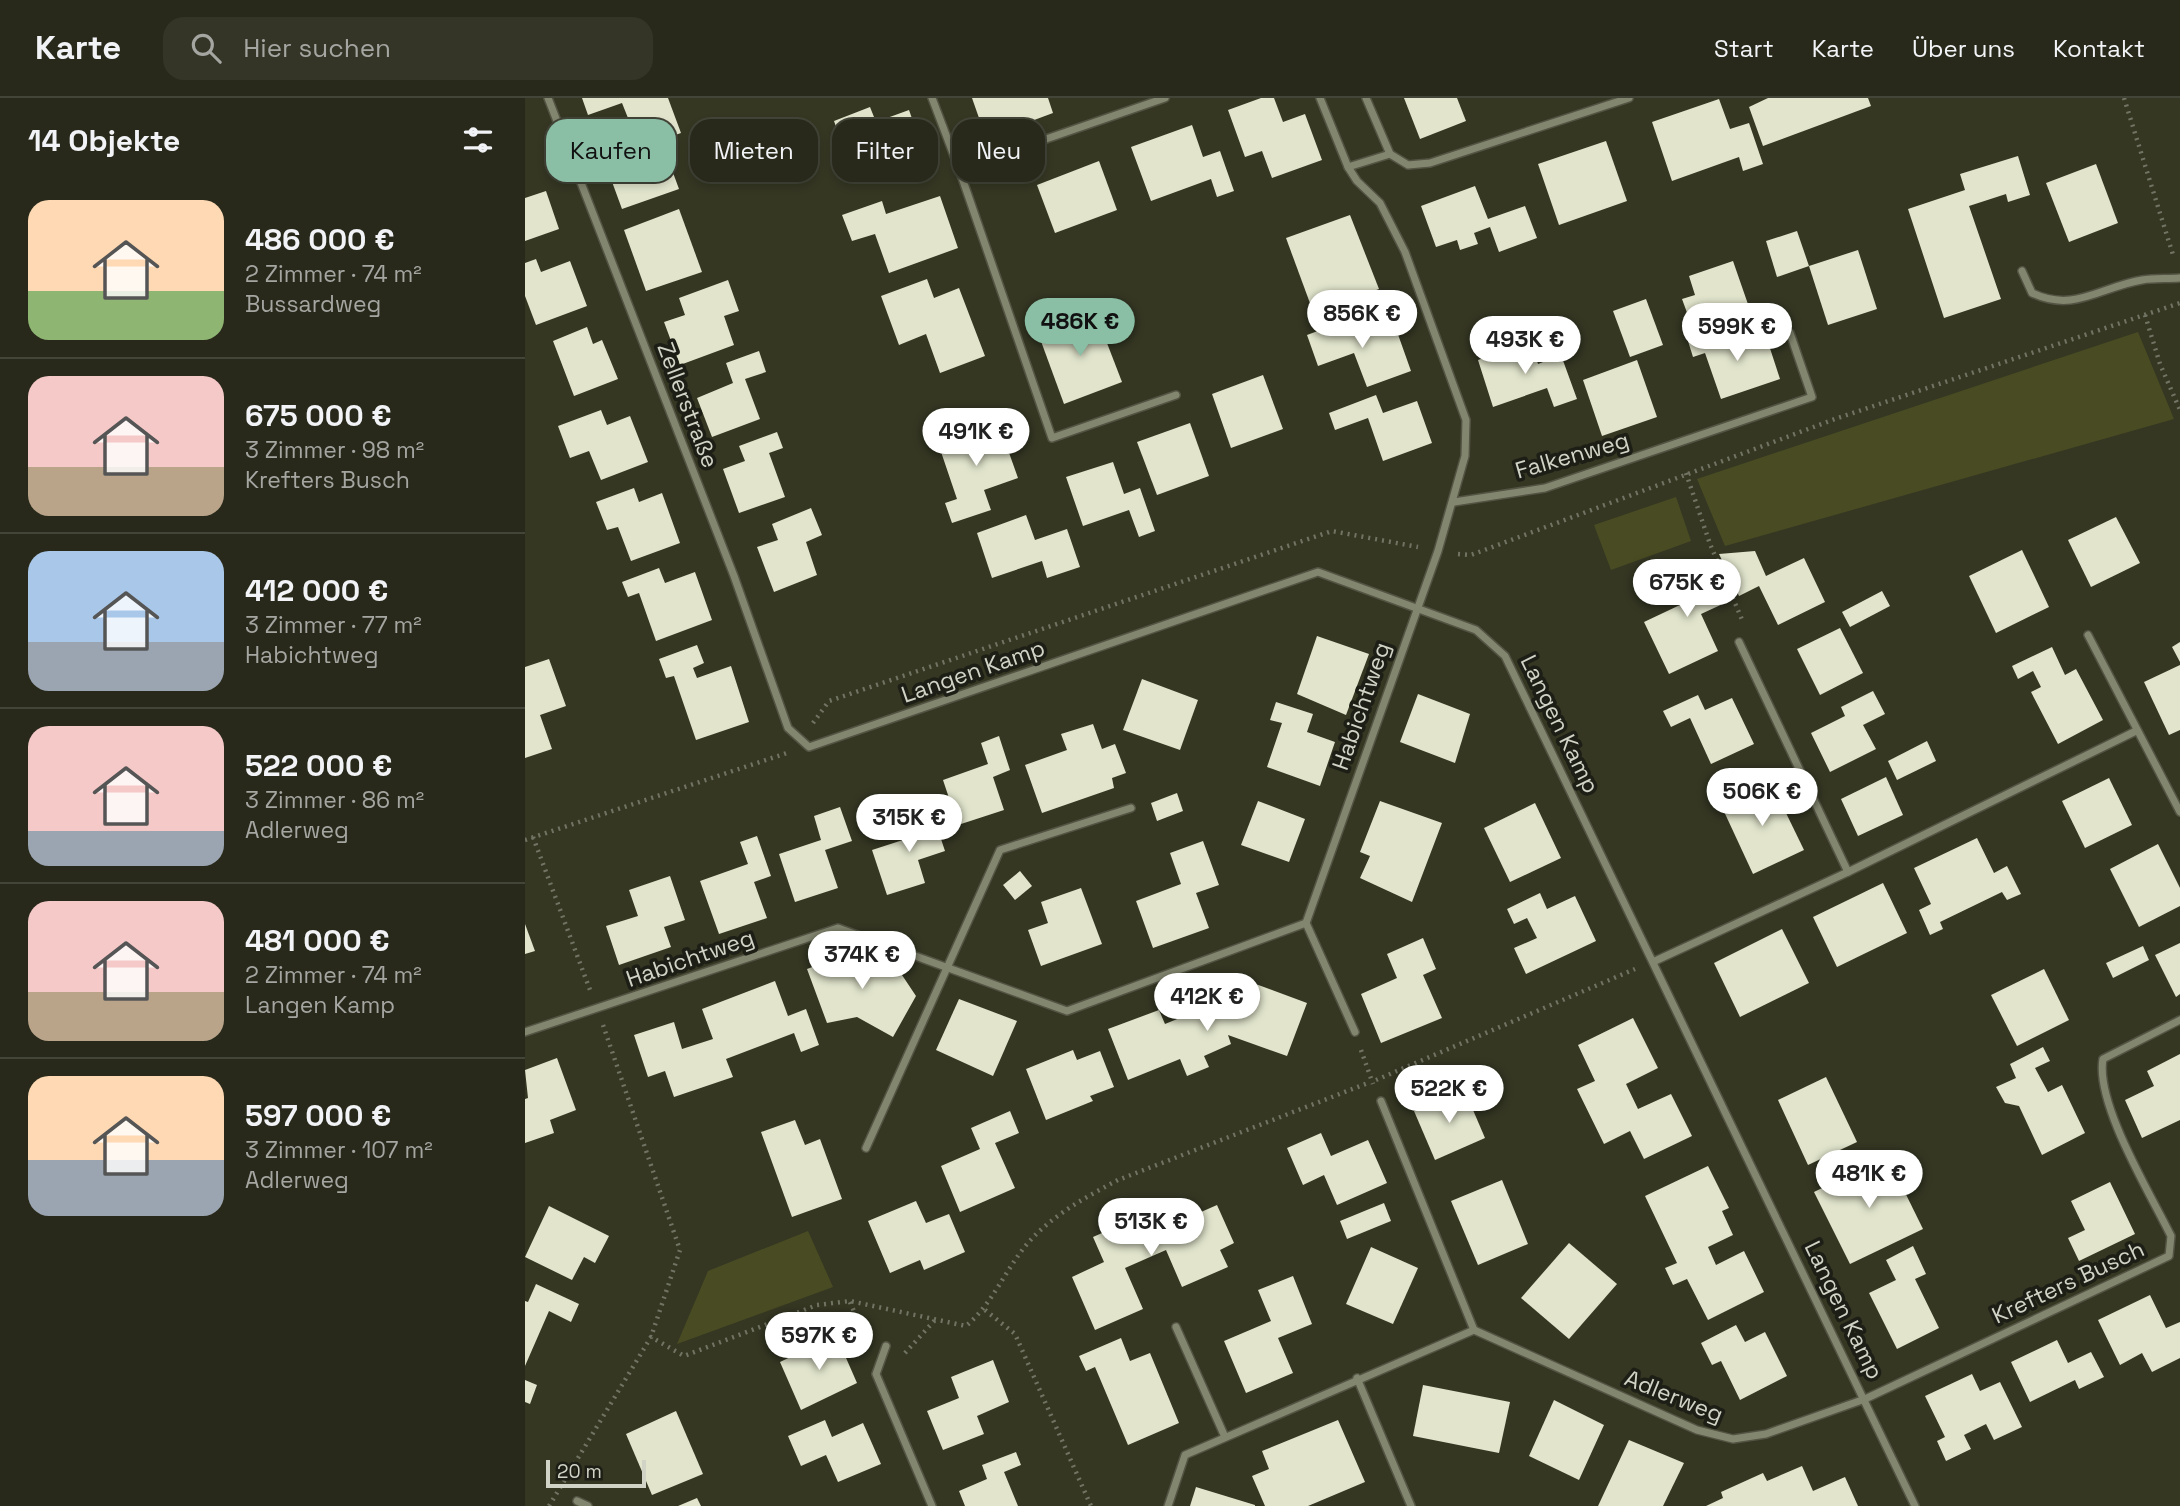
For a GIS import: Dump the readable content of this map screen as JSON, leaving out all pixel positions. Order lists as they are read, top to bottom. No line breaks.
{"streets":{"street":["Zellerstraße","Falkenweg","Langen Kamp","Habichtweg","Krefters Busch","Adlerweg"]},"crossings":[["Zellerstraße","Langen Kamp"],["Falkenweg","Habichtweg"],["Langen Kamp","Habichtweg"],["Langen Kamp","Krefters Busch"],["Langen Kamp","Adlerweg"],["Krefters Busch","Adlerweg"]],"scale_bar":"20 m","page":{"header":"Karte","search":"Hier suchen","nav":["Start","Karte","Über uns","Kontakt"],"heading":"14 Objekte","chip":["Kaufen","Mieten","Filter","Neu"],"list":[{"name":"486 000 €","note":"2 Zimmer · 74 m² · Bussardweg"},{"name":"675 000 €","note":"3 Zimmer · 98 m² · Krefters Busch"},{"name":"412 000 €","note":"3 Zimmer · 77 m² · Habichtweg"},{"name":"522 000 €","note":"3 Zimmer · 86 m² · Adlerweg"},{"name":"481 000 €","note":"2 Zimmer · 74 m² · Langen Kamp"},{"name":"597 000 €","note":"3 Zimmer · 107 m² · Adlerweg"}],"price":["856K €","486K €","599K €","493K €","491K €","675K €","506K €","315K €","374K €","412K €","522K €","481K €","513K €","597K €"],"scale":"20 m"}}
